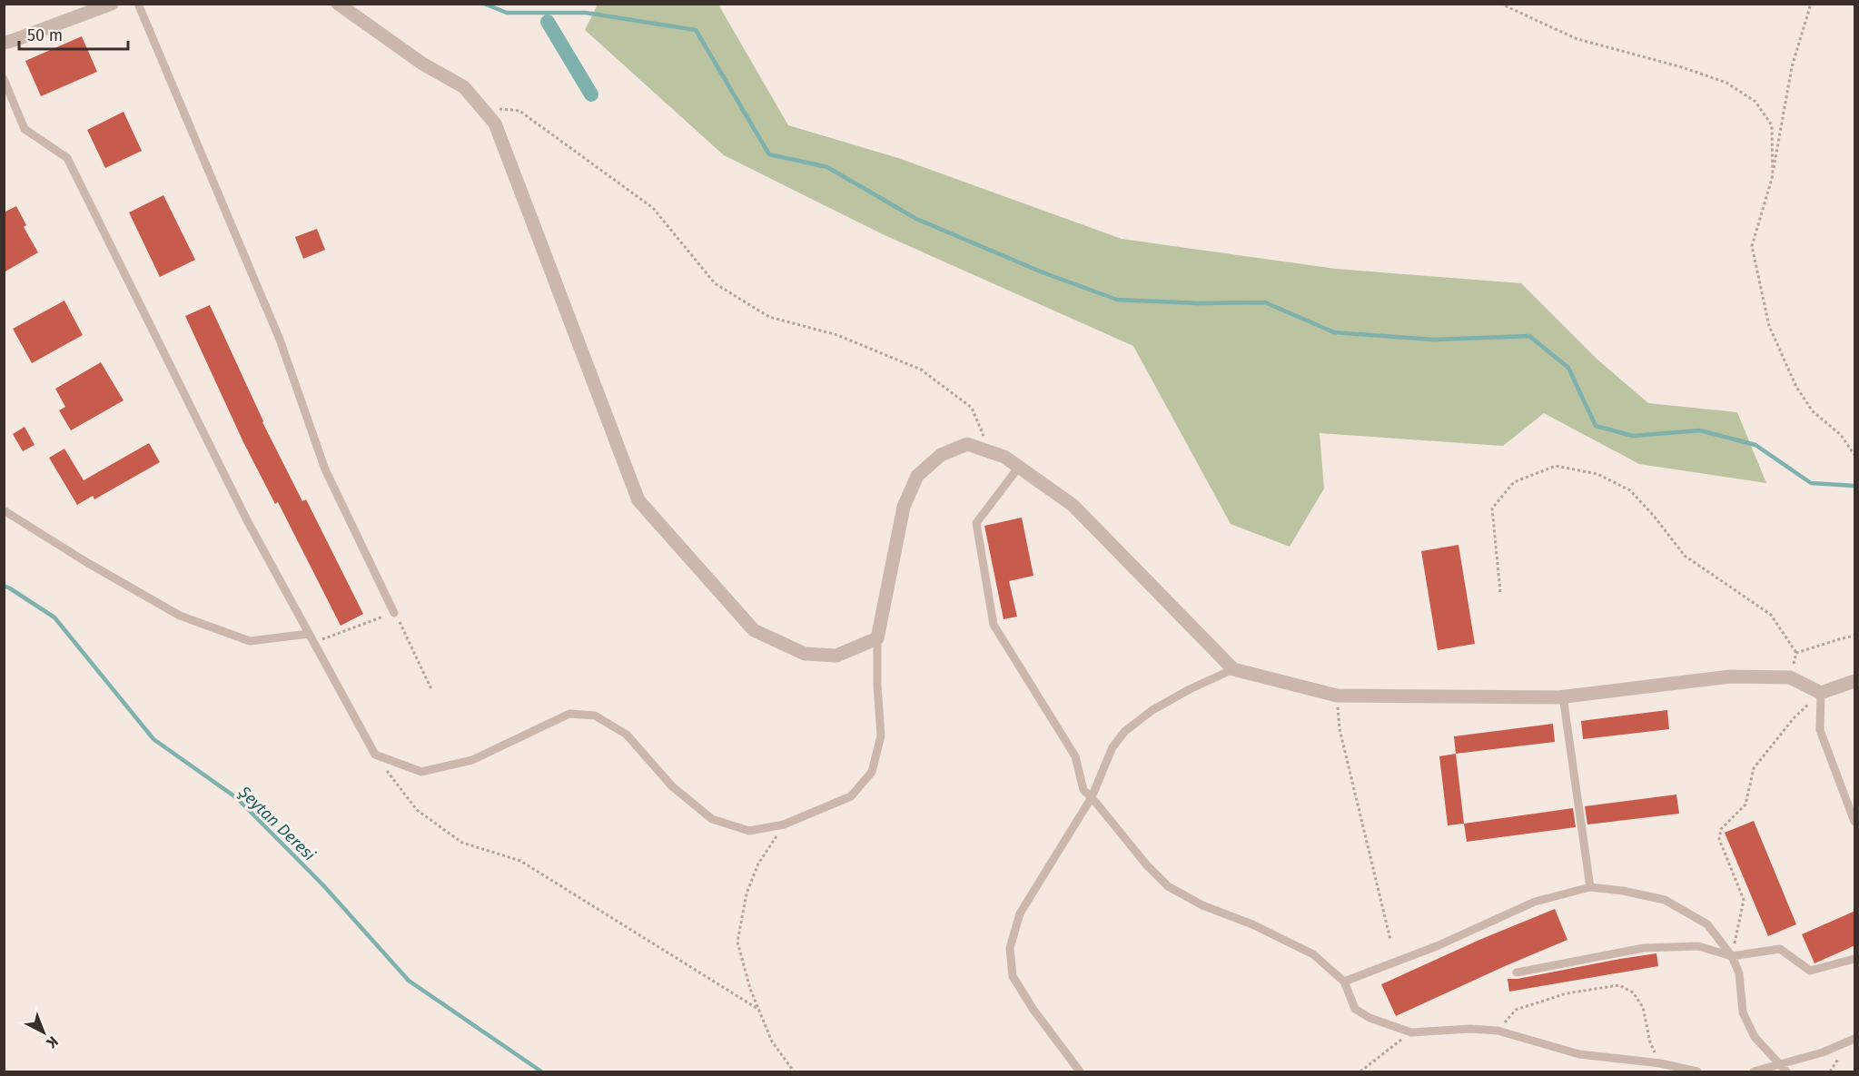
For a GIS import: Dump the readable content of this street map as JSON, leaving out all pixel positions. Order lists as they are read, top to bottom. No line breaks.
{"water":["Şeytan Deresi"],"scale_bar":"50 m","north":"bottom right"}
